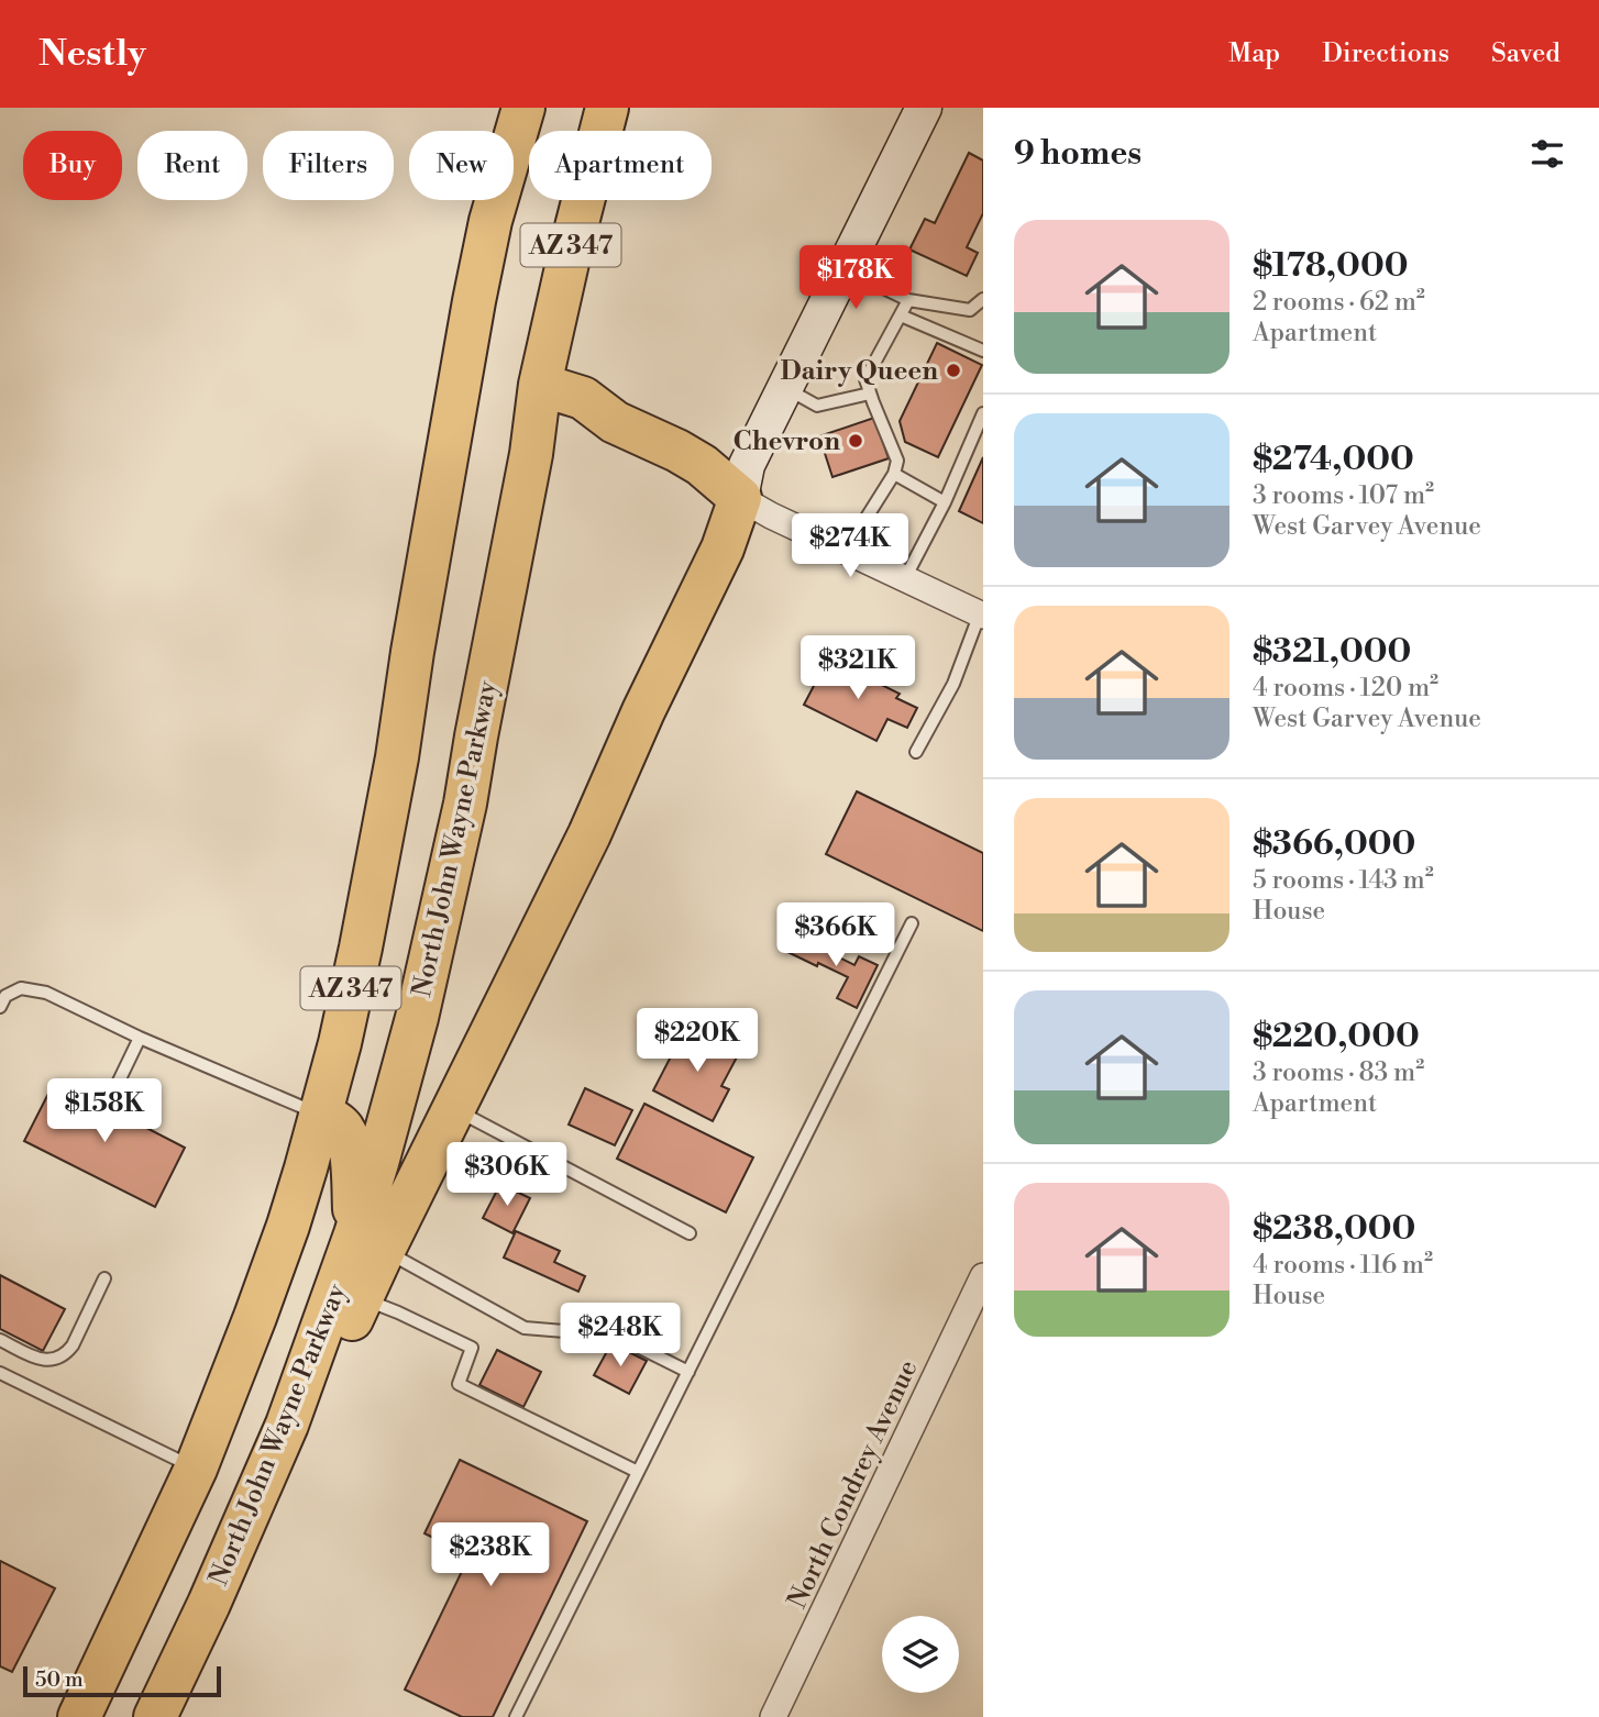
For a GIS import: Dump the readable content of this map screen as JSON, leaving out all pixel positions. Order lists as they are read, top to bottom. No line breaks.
{"streets":{"highway":["AZ 347","North John Wayne Parkway"],"street":["North Condrey Avenue"]},"places":["Dairy Queen","Chevron"],"scale_bar":"50 m","page":{"header":"Nestly","nav":["Map","Directions","Saved"],"heading":"9 homes","chip":["Buy","Rent","Filters","New","Apartment"],"list":[{"name":"$178,000","note":"2 rooms · 62 m² · Apartment"},{"name":"$274,000","note":"3 rooms · 107 m² · West Garvey Avenue"},{"name":"$321,000","note":"4 rooms · 120 m² · West Garvey Avenue"},{"name":"$366,000","note":"5 rooms · 143 m² · House"},{"name":"$220,000","note":"3 rooms · 83 m² · Apartment"},{"name":"$238,000","note":"4 rooms · 116 m² · House"}],"price":["$178K","$274K","$321K","$366K","$220K","$158K","$306K","$248K","$238K"],"scale":"50 m"}}
